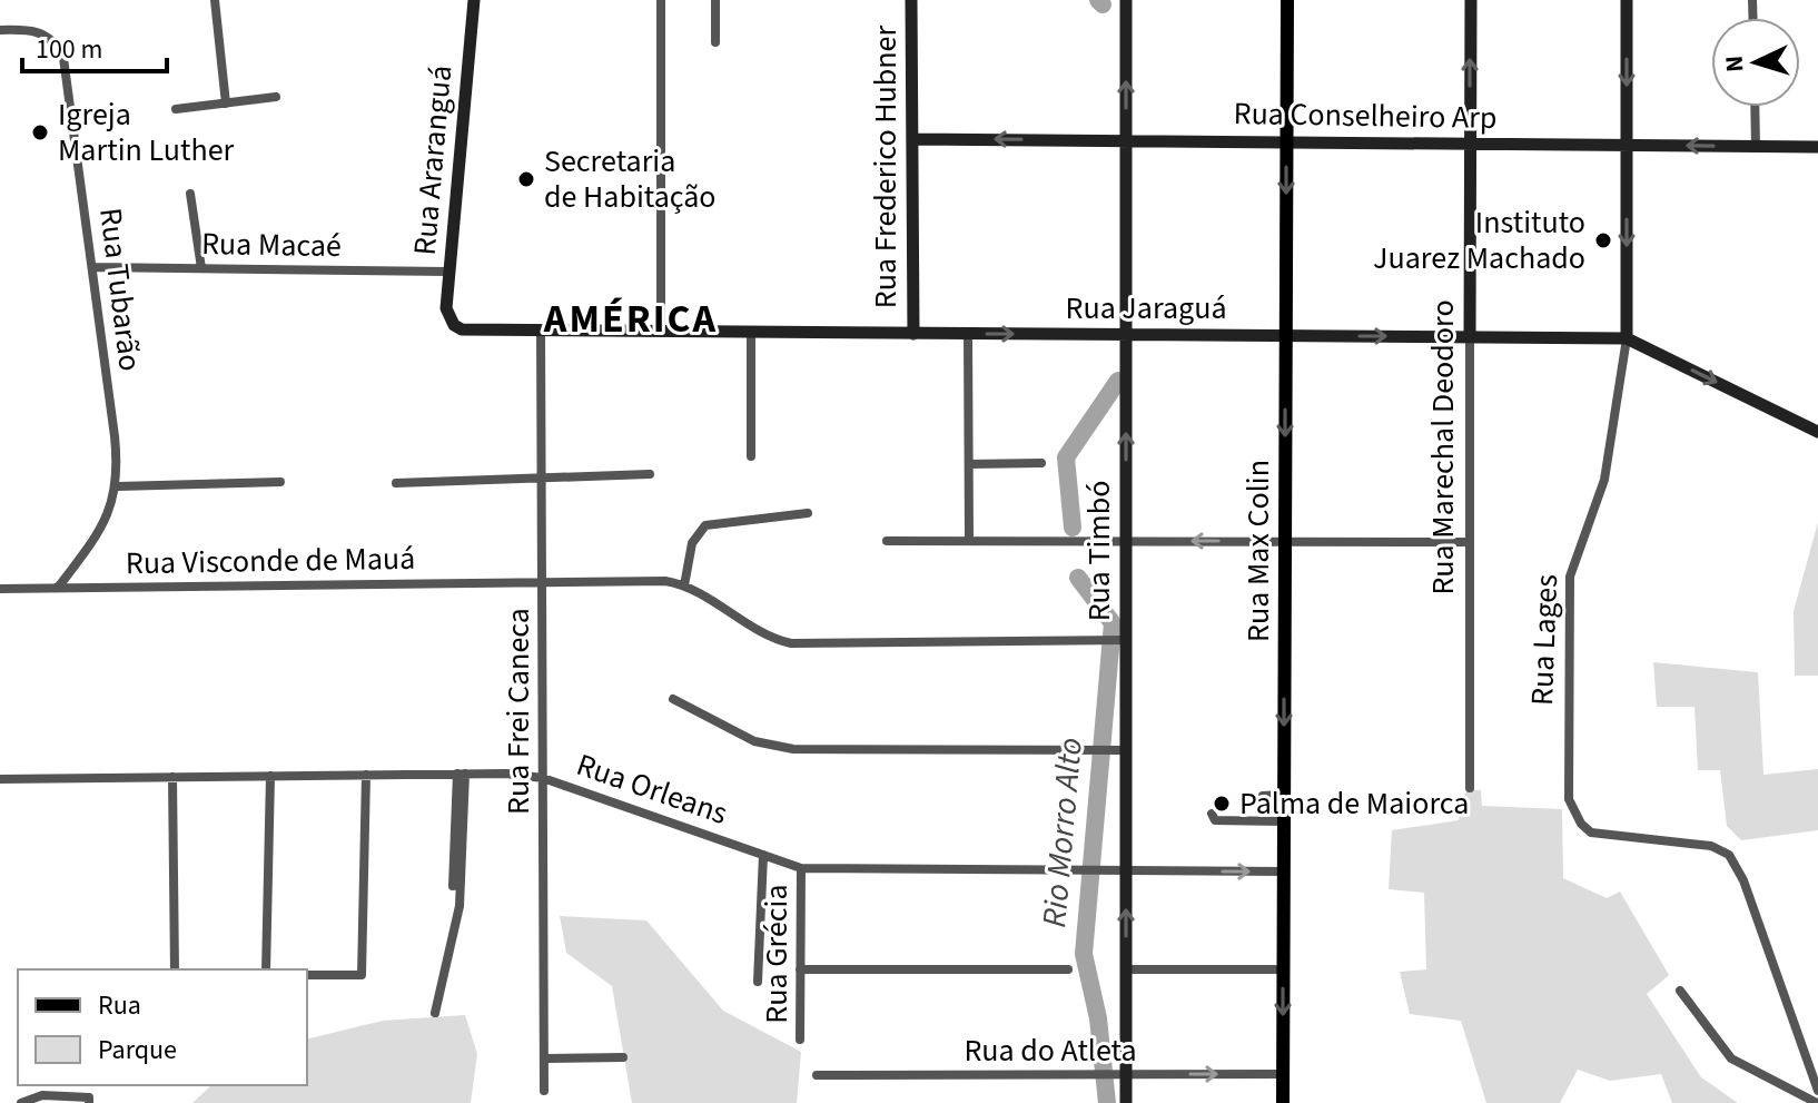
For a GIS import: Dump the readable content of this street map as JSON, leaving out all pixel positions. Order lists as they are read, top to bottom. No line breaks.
{"streets":{"main road":["Rua Max Colin"],"street":["Rua Conselheiro Arp","Rua Araranguá","Rua Frederico Hubner","Rua Macaé","Rua Tubarão","Rua Jaraguá","Rua Marechal Deodoro","Rua Timbó","Rua Visconde de Mauá","Rua Lages","Rua Frei Caneca","Rua Orleans","Rua Grécia","Rua do Atleta"]},"crossings":[["Rua Conselheiro Arp","Rua Frederico Hubner"],["Rua Conselheiro Arp","Rua Marechal Deodoro"],["Rua Conselheiro Arp","Rua Timbó"],["Rua Conselheiro Arp","Rua Max Colin"],["Rua Conselheiro Arp","Rua Lages"],["Rua Araranguá","Rua Macaé"],["Rua Araranguá","Rua Jaraguá"],["Rua Frederico Hubner","Rua Jaraguá"],["Rua Macaé","Rua Tubarão"],["Rua Tubarão","Rua Visconde de Mauá"],["Rua Jaraguá","Rua Marechal Deodoro"],["Rua Jaraguá","Rua Timbó"],["Rua Jaraguá","Rua Max Colin"],["Rua Jaraguá","Rua Lages"],["Rua Jaraguá","Rua Frei Caneca"],["Rua Timbó","Rua Orleans"],["Rua Timbó","Rua do Atleta"],["Rua Max Colin","Rua Orleans"],["Rua Max Colin","Rua do Atleta"],["Rua Visconde de Mauá","Rua Frei Caneca"],["Rua Frei Caneca","Rua Orleans"],["Rua Orleans","Rua Grécia"]],"one_way":["Rua Conselheiro Arp","Rua Jaraguá","Rua Timbó","Rua Max Colin"],"districts":["AMÉRICA"],"water":["Rio Morro Alto"],"places":["Igreja Martin Luther","Secretaria de Habitação","Instituto Juarez Machado","Palma de Maiorca"],"legend":["Rua","Parque"],"scale_bar":"100 m","north":"left"}
